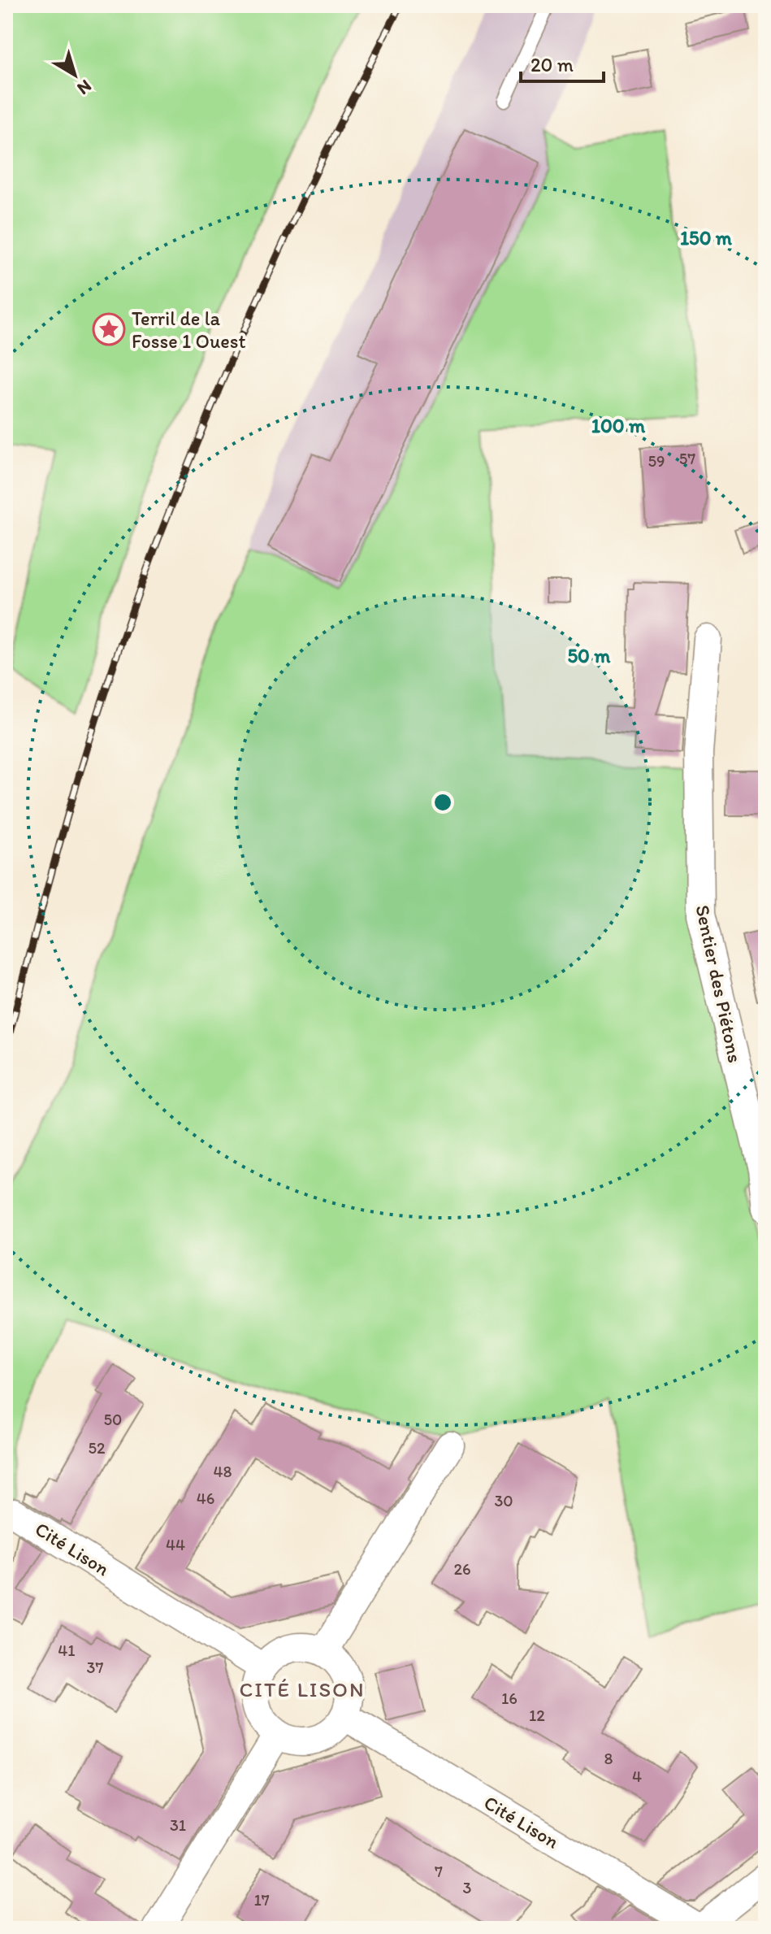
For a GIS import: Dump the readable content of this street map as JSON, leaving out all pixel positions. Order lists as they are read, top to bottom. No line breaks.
{"streets":{"street":["Sentier des Piétons","Cité Lison"]},"districts":["CITÉ LISON"],"places":{"place":["Terril de la Fosse 1 Ouest"]},"house_numbers":["57","59","50","52","48","46","30","44","26","41","37","16","12","8","4","31","7","3","17"],"scale_bar":"20 m","north":"bottom right","rings":["150 m","100 m","50 m"]}
